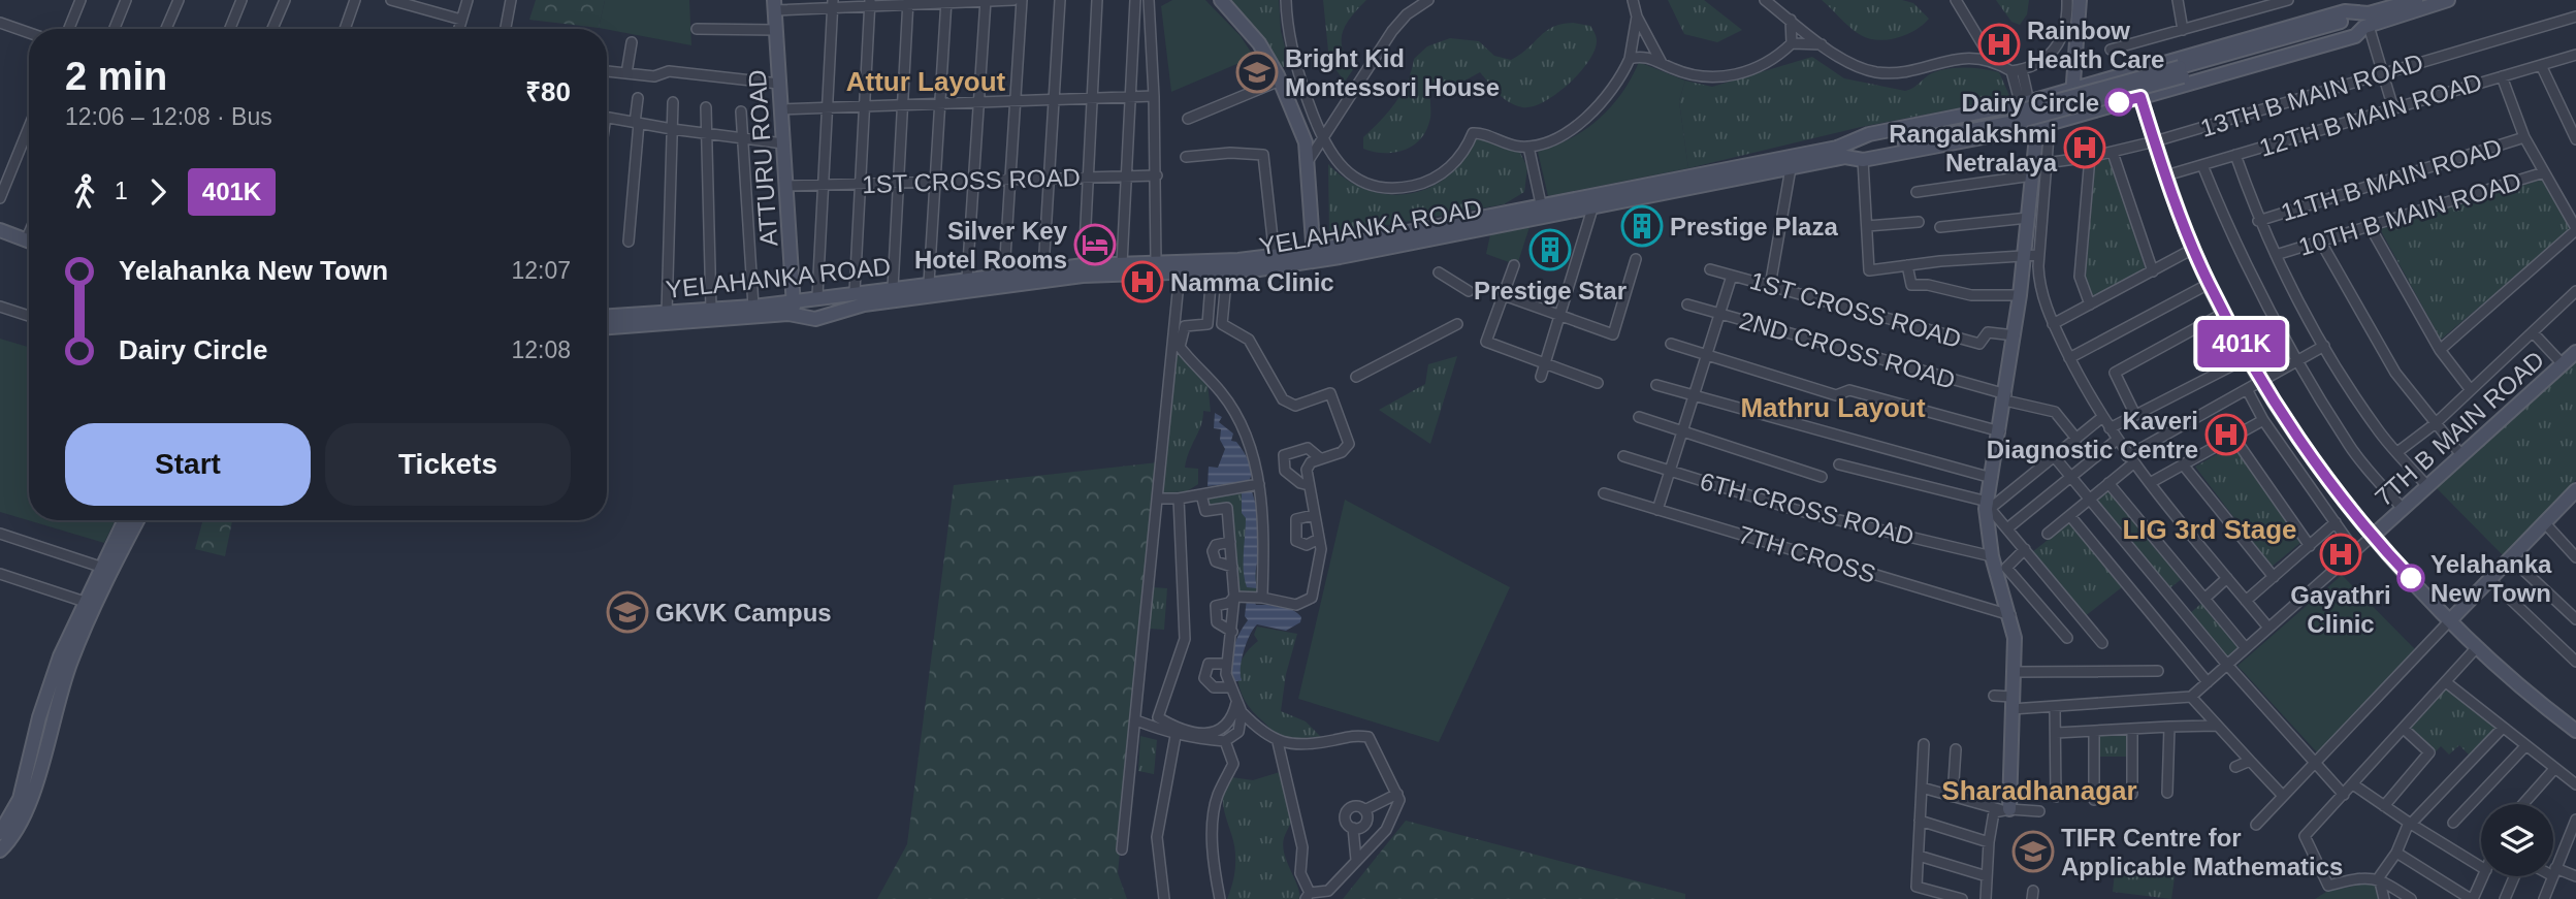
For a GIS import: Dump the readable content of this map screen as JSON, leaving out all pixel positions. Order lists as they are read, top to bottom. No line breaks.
{"streets":{"main road":["ATTURU ROAD","YELAHANKA ROAD","7TH B MAIN ROAD"],"street":["13TH B MAIN ROAD","12TH B MAIN ROAD","11TH B MAIN ROAD","1ST CROSS ROAD","10TH B MAIN ROAD","2ND CROSS ROAD","6TH CROSS ROAD","7TH CROSS"]},"crossings":[["ATTURU ROAD","1ST CROSS ROAD"],["ATTURU ROAD","YELAHANKA ROAD"],["1ST CROSS ROAD","2ND CROSS ROAD"],["1ST CROSS ROAD","6TH CROSS ROAD"],["1ST CROSS ROAD","7TH CROSS"]],"districts":["Attur Layout","Mathru Layout","LIG 3rd Stage","Sharadhanagar"],"places":{"hospital":["Rainbow Health Care","Rangalakshmi Netralaya","Namma Clinic","Kaveri Diagnostic Centre","Gayathri Clinic"],"school or university":["Bright Kid Montessori House","GKVK Campus","TIFR Centre for Applicable Mathematics"],"other":["Dairy Circle","Yelahanka New Town"],"building":["Prestige Plaza","Prestige Star"],"hotel":["Silver Key Hotel Rooms"]},"lines":["bus line 401K"],"page":{"on_map":"401K","heading":["2 min","12:06 – 12:08 · Bus","₹80"],"legs":["1","401K"],"list":[{"name":"Yelahanka New Town","value":"12:07"},{"name":"Dairy Circle","value":"12:08"}],"buttons":["Start","Tickets"]}}
